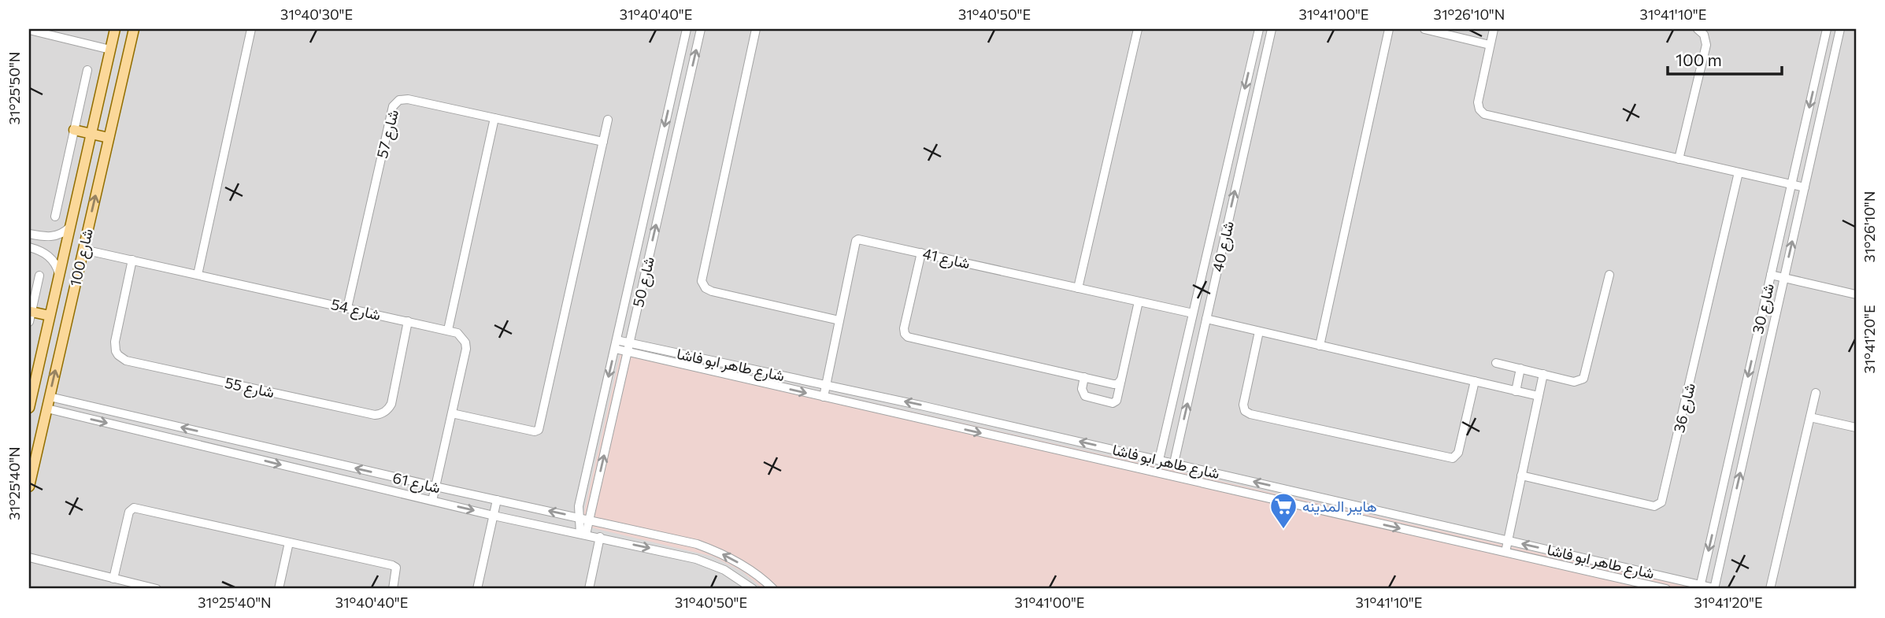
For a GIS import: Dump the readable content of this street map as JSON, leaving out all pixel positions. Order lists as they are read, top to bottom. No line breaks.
{"streets":{"main road":["شارع 100"],"street":["شارع 57","شارع 40","شارع 41","شارع 50","شارع 30","شارع 54","شارع طاهر ابو فاشا","شارع 55","شارع 36","شارع 61"]},"crossings":[["شارع 57","شارع 54"],["شارع 40","شارع 41"],["شارع 40","شارع طاهر ابو فاشا"],["شارع 100","شارع 54"],["شارع 100","شارع 61"],["شارع 41","شارع طاهر ابو فاشا"],["شارع 50","شارع طاهر ابو فاشا"],["شارع 50","شارع 61"],["شارع 30","شارع طاهر ابو فاشا"],["شارع 54","شارع 55"]],"places":{"supermarket":["هايبر المدينه"]},"scale_bar":"100 m","coordinates":["31°40'30\"E","31°40'40\"E","31°40'50\"E","31°41'00\"E","31°26'10\"N","31°41'10\"E","31°25'50\"N","31°41'20\"E","31°25'40\"N"]}
